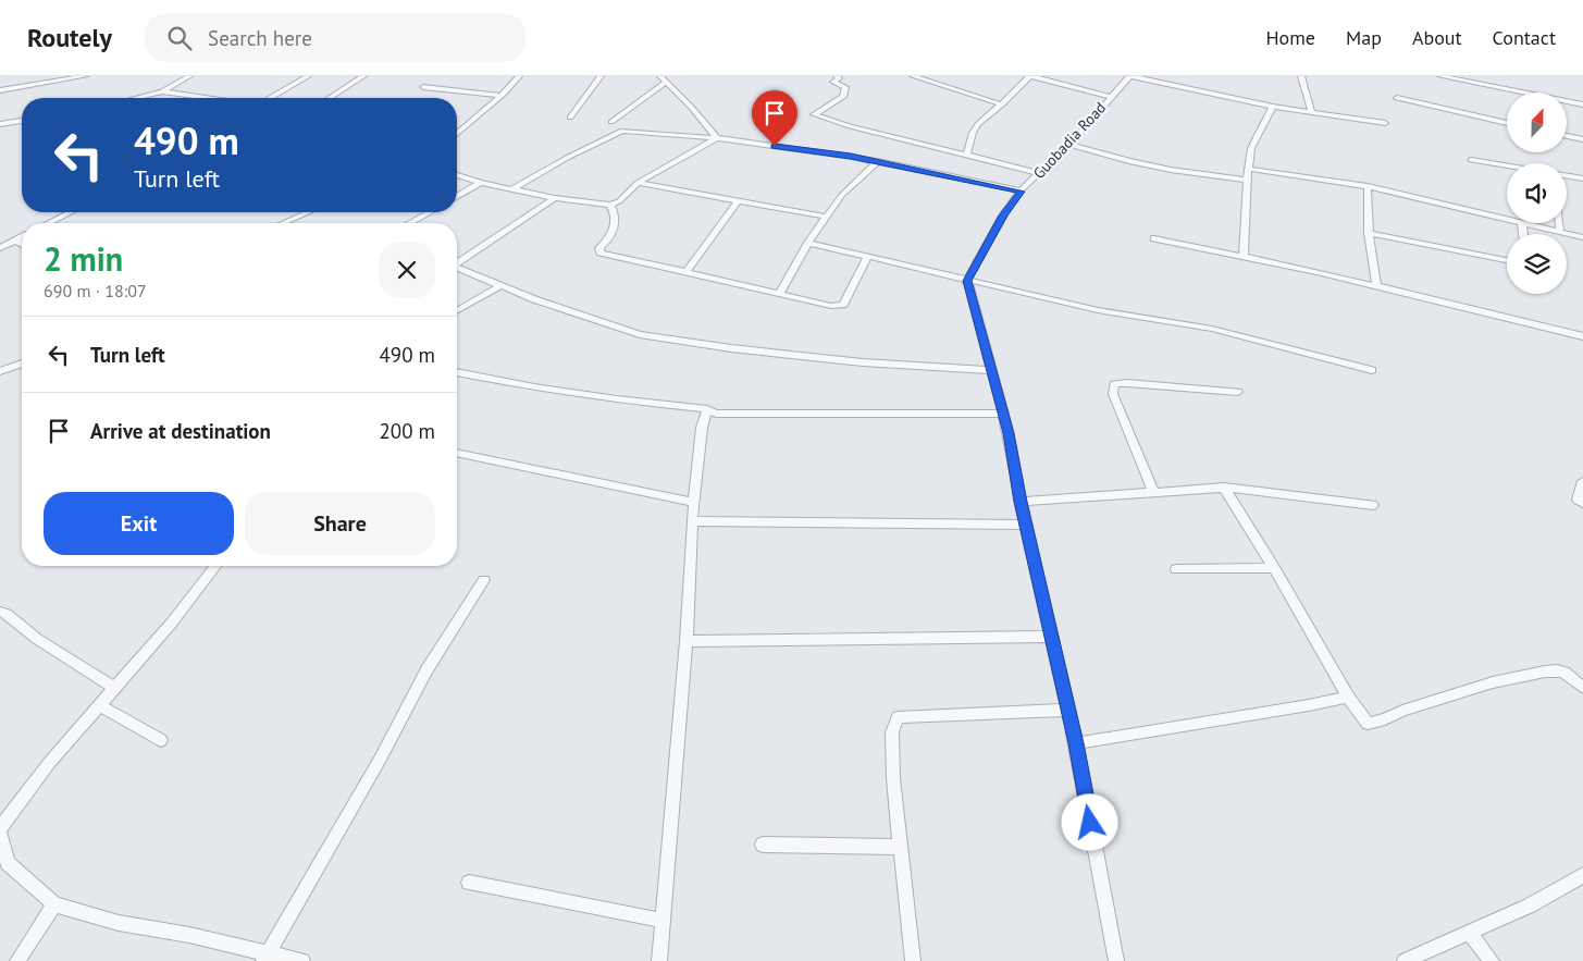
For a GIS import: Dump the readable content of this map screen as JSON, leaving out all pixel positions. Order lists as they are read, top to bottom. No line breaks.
{"streets":{"street":["Guobadia Road"]},"north":"top","page":{"header":"Routely","search":"Search here","nav":["Home","Map","About","Contact"],"turn":["490 m","Turn left"],"heading":["2 min","690 m · 18:07"],"list":[{"name":"Turn left","value":"490 m"},{"name":"Arrive at destination","value":"200 m"}],"buttons":["Exit","Share"]}}
